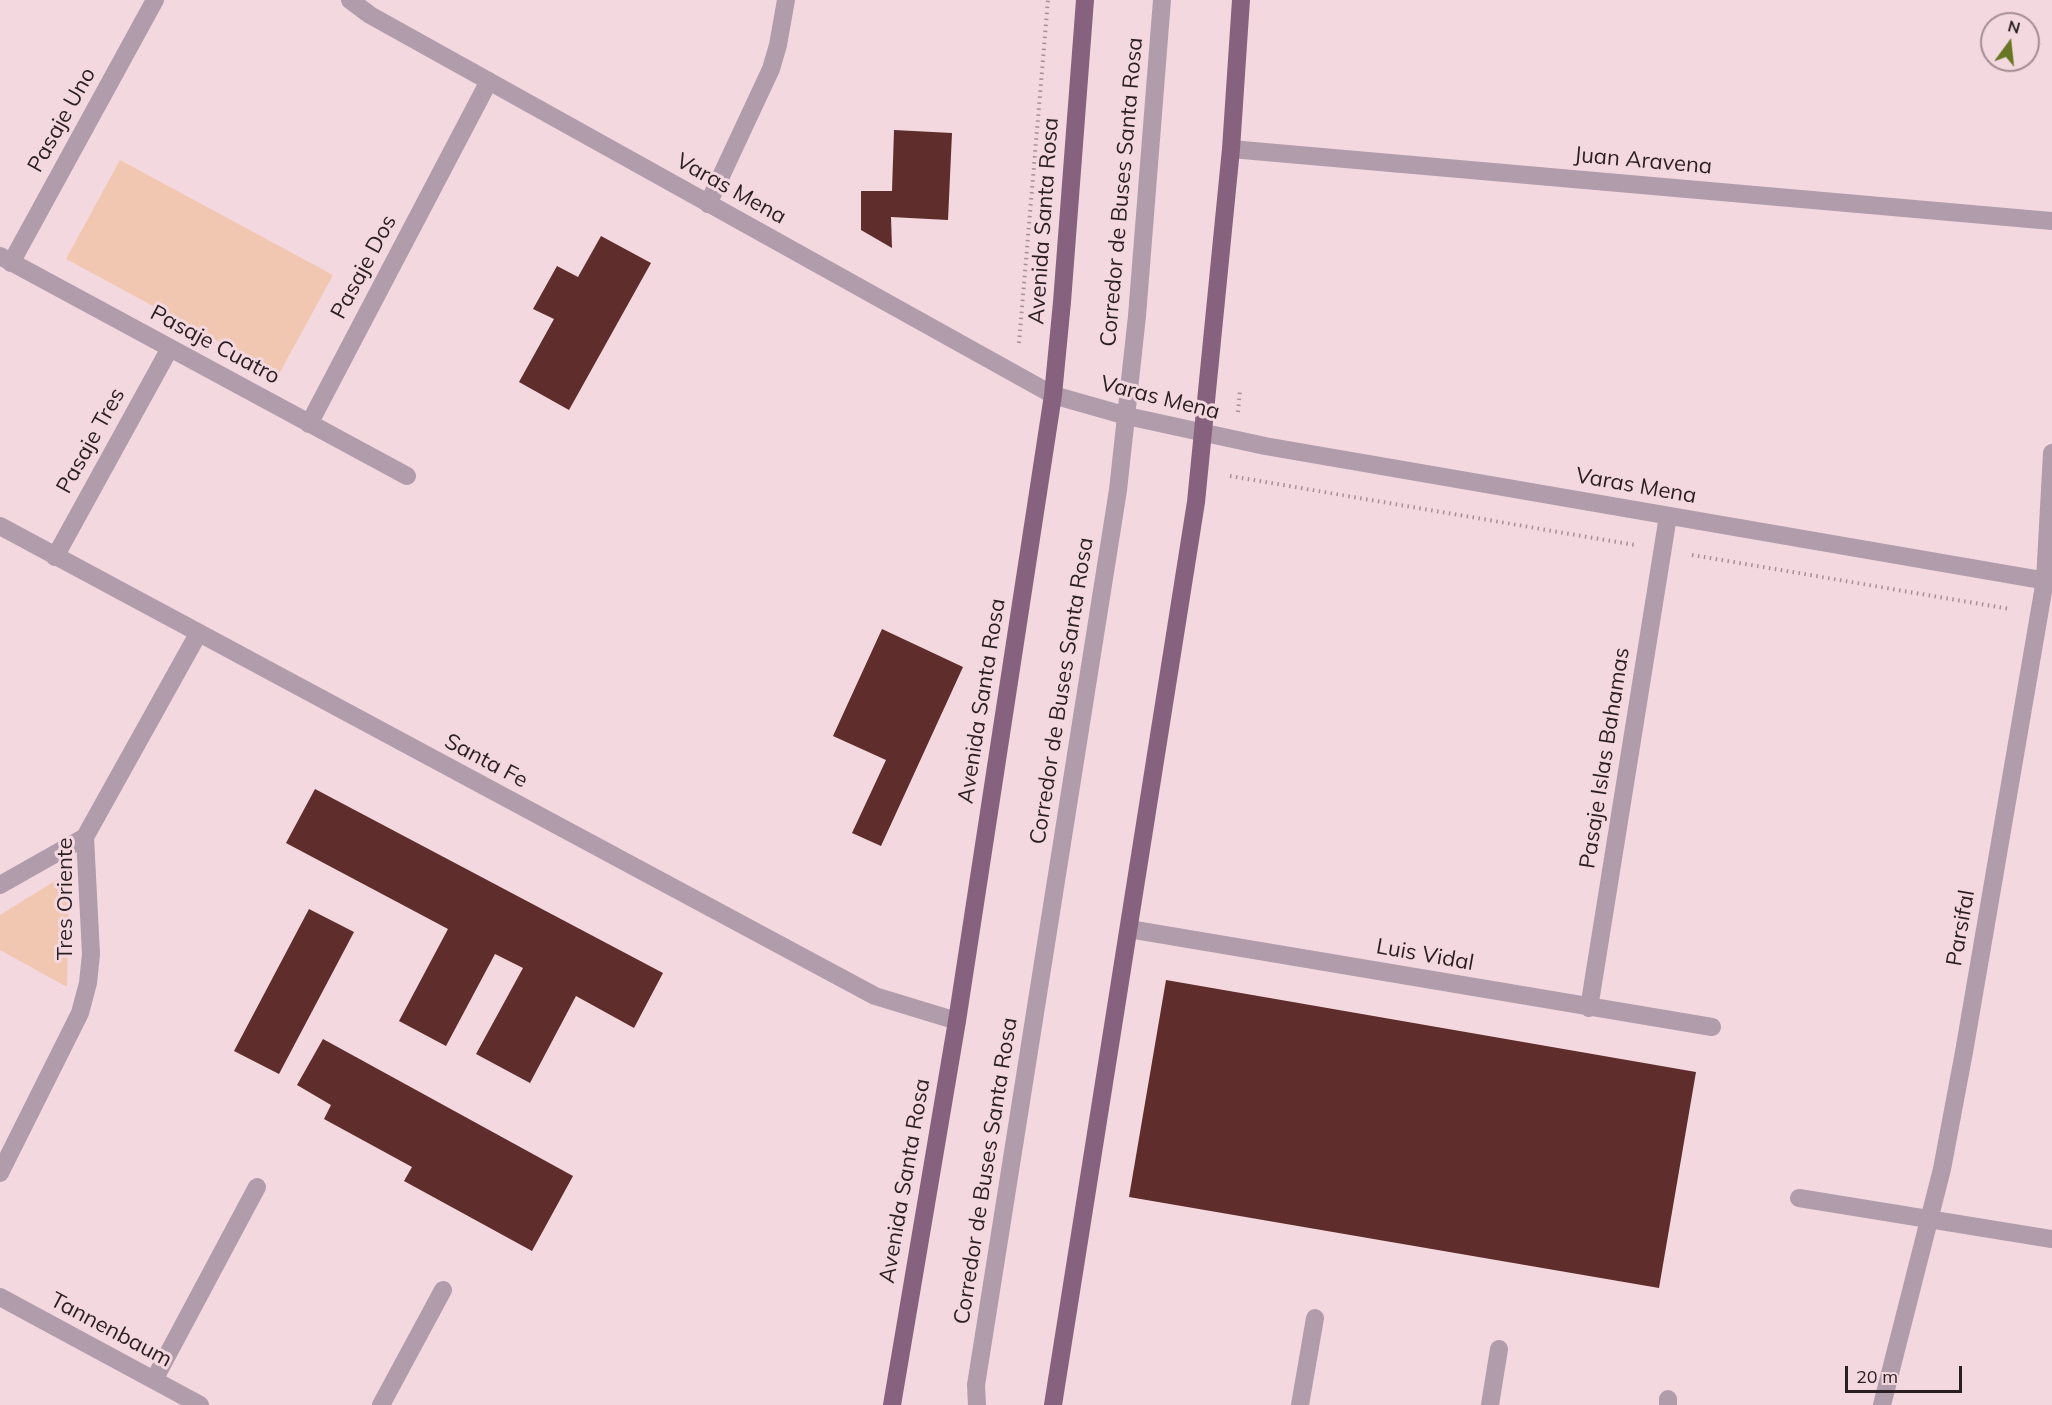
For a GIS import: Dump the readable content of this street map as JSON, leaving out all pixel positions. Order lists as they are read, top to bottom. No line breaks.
{"streets":{"main road":["Avenida Santa Rosa"],"street":["Pasaje Uno","Juan Aravena","Varas Mena","Corredor de Buses Santa Rosa","Pasaje Dos","Pasaje Cuatro","Pasaje Tres","Pasaje Islas Bahamas","Santa Fe","Tres Oriente","Parsifal","Luis Vidal","Tannenbaum"]},"crossings":[["Pasaje Uno","Pasaje Cuatro"],["Varas Mena","Corredor de Buses Santa Rosa"],["Varas Mena","Avenida Santa Rosa"],["Varas Mena","Pasaje Dos"],["Varas Mena","Pasaje Islas Bahamas"],["Varas Mena","Parsifal"],["Avenida Santa Rosa","Santa Fe"],["Pasaje Dos","Pasaje Cuatro"],["Pasaje Cuatro","Pasaje Tres"],["Pasaje Tres","Santa Fe"],["Pasaje Islas Bahamas","Luis Vidal"],["Santa Fe","Tres Oriente"]],"scale_bar":"20 m","north":"top"}
